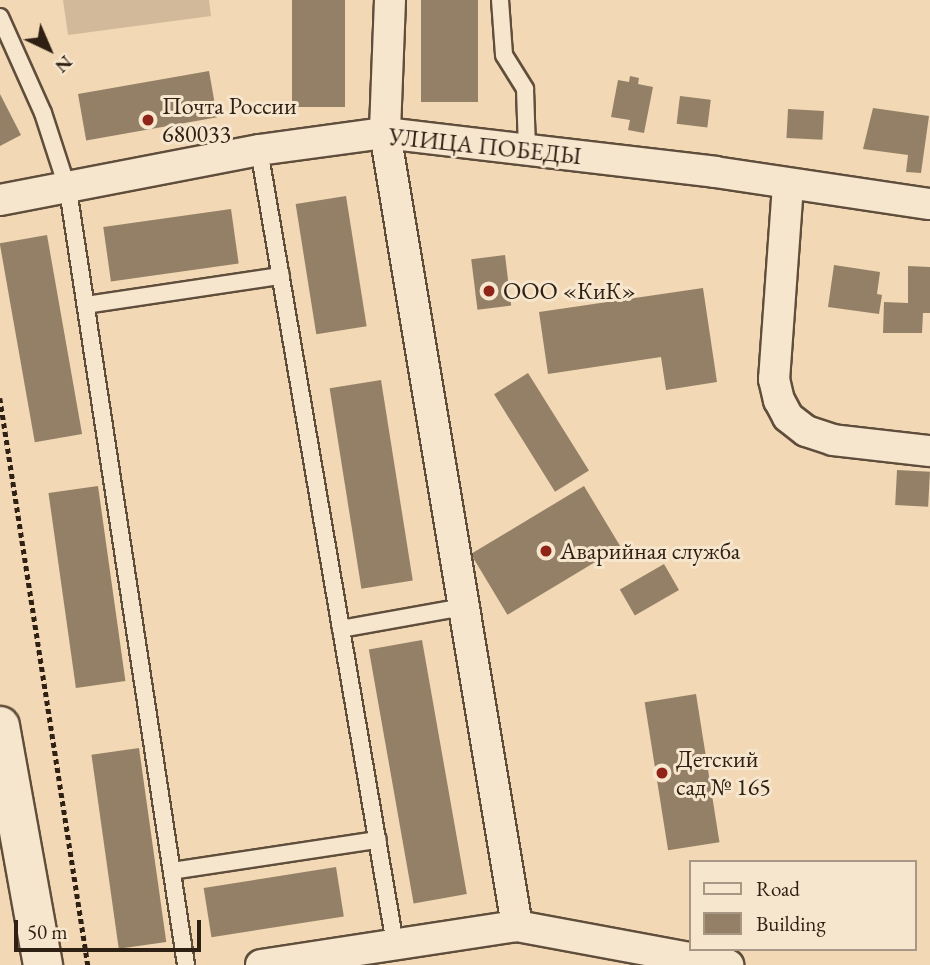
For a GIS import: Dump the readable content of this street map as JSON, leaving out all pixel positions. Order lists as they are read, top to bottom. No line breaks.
{"streets":{"street":["УЛИЦА ПОБЕДЫ"]},"places":["Почта России 680033","ООО «КиК»","Аварийная служба","Детский сад № 165"],"legend":["Road","Building"],"scale_bar":"50 m","north":"bottom right"}
